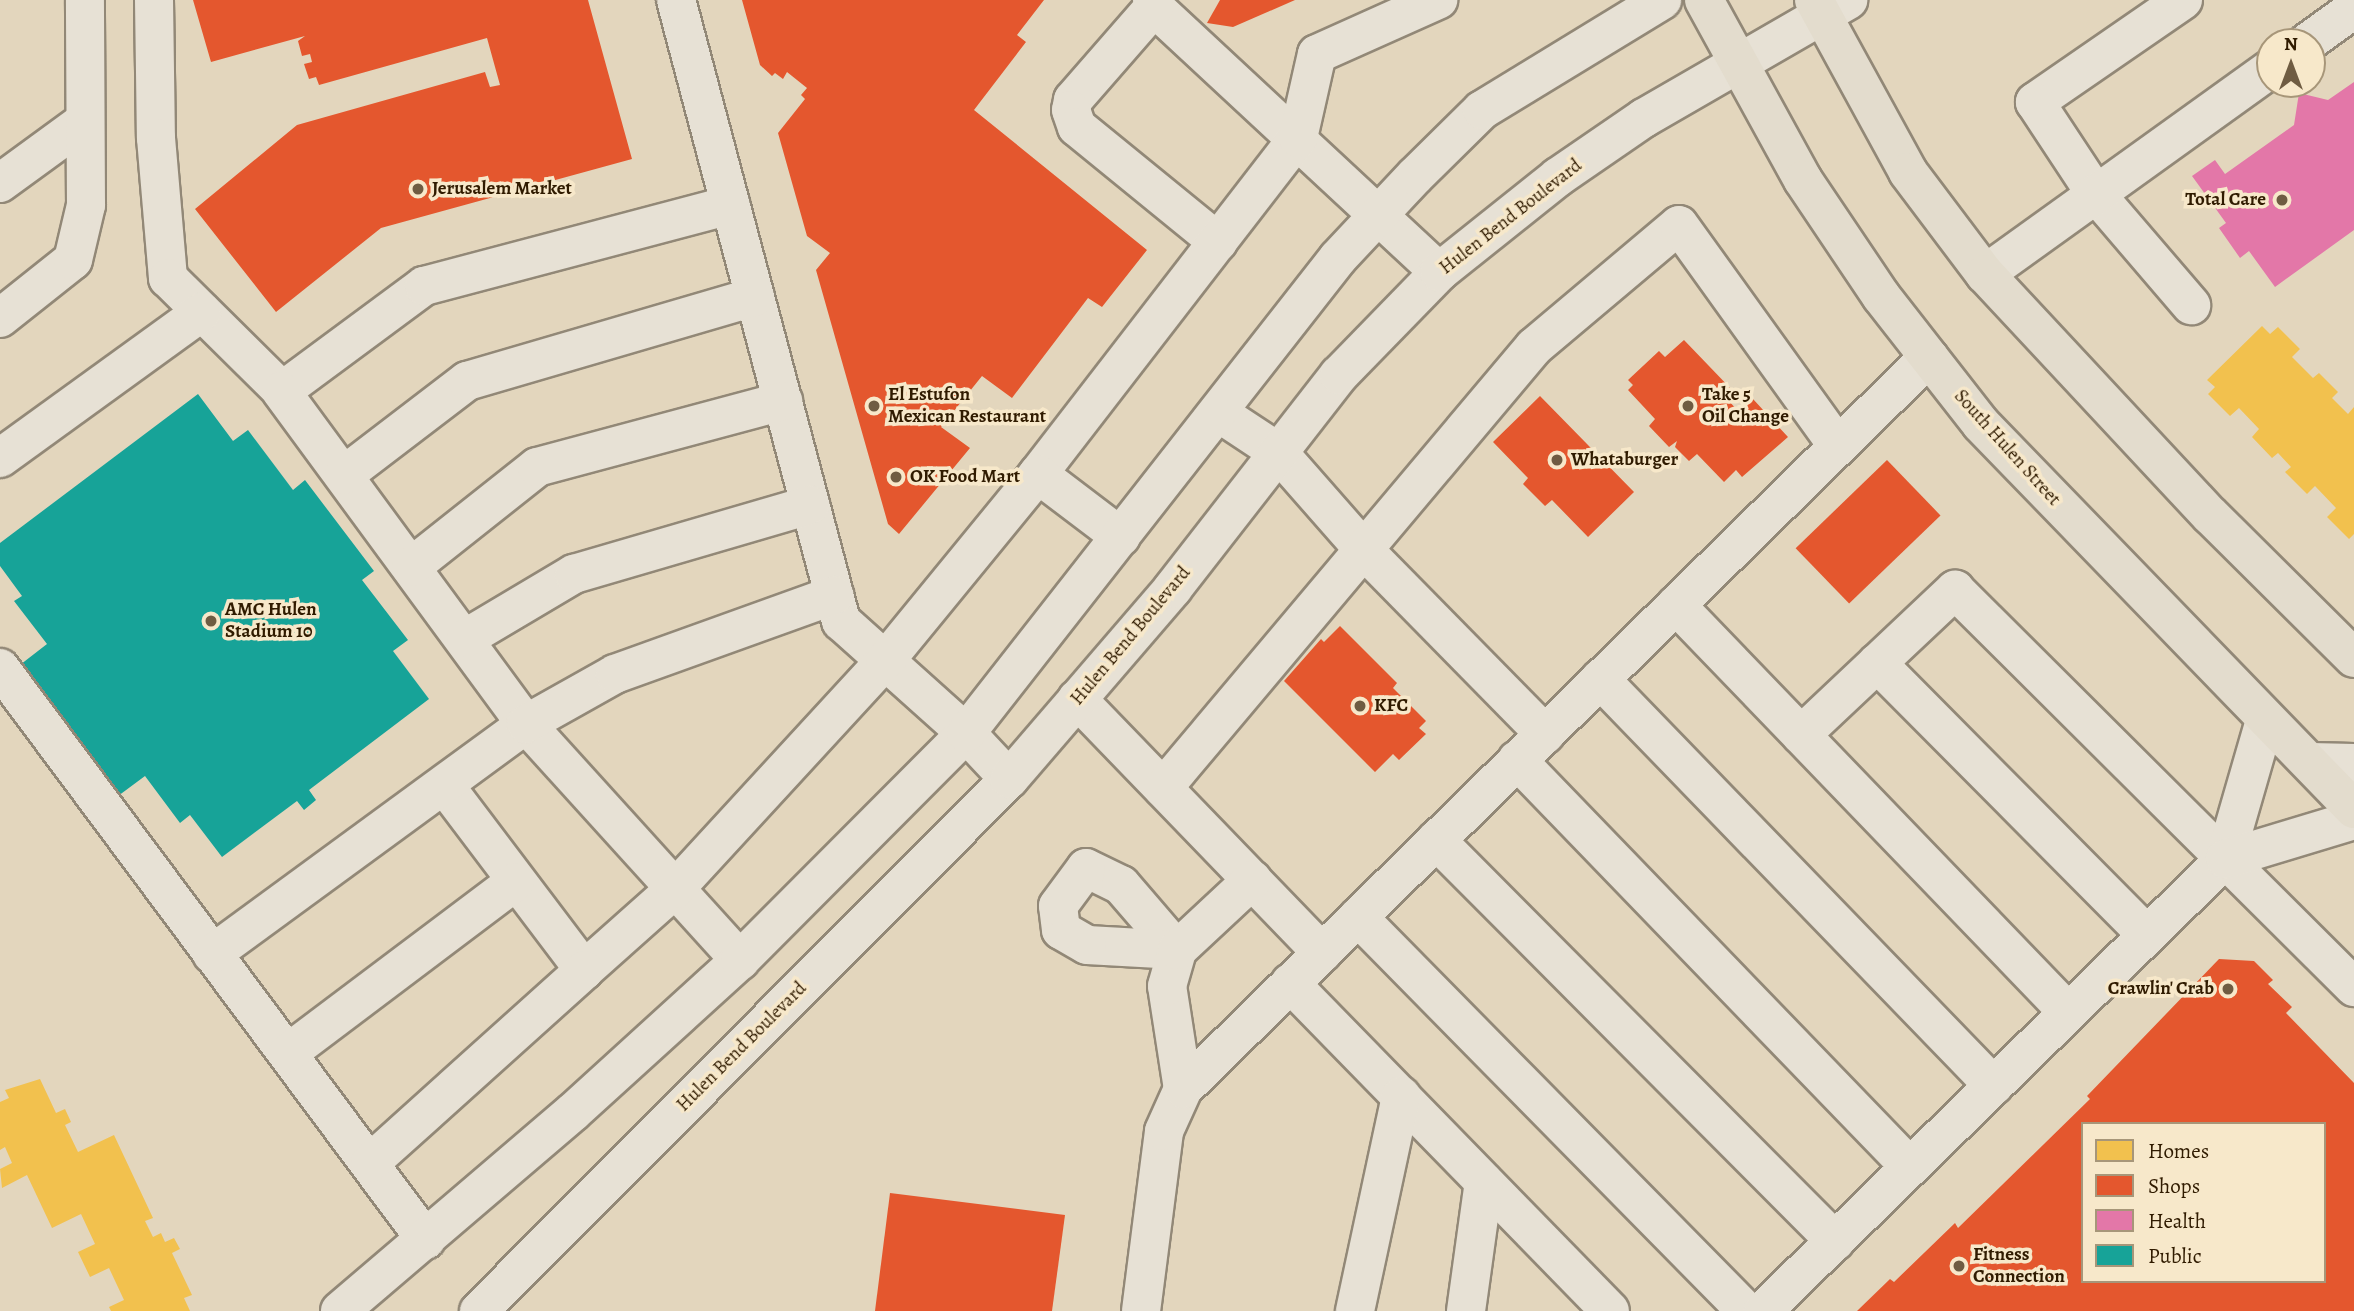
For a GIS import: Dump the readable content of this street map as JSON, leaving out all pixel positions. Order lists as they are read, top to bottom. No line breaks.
{"streets":{"main road":["South Hulen Street"],"street":["Hulen Bend Boulevard"]},"crossings":[["Hulen Bend Boulevard","South Hulen Street"]],"places":["Jerusalem Market","Total Care","El Estufon Mexican Restaurant","Take 5 Oil Change","Whataburger","OK Food Mart","AMC Hulen Stadium 10","KFC","Crawlin' Crab","Fitness Connection"],"legend":["Homes","Shops","Health","Public"],"north":"top"}
